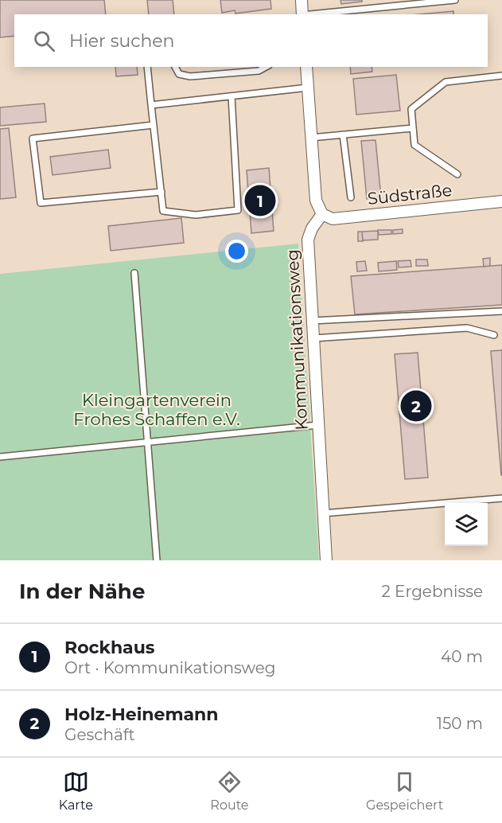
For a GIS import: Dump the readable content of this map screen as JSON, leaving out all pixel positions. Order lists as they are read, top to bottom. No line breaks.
{"streets":{"street":["Südstraße","Kommunikationsweg"]},"crossings":[["Südstraße","Kommunikationsweg"]],"parks":["Kleingartenverein Frohes Schaffen e.V."],"page":{"search":"Hier suchen","pins":["1","2"],"heading":["In der Nähe","2 Ergebnisse"],"list":[{"mark":"1","name":"Rockhaus","note":"Ort · Kommunikationsweg","value":"40 m"},{"mark":"2","name":"Holz-Heinemann","note":"Geschäft","value":"150 m"}],"nav":["Karte","Route","Gespeichert"]}}
